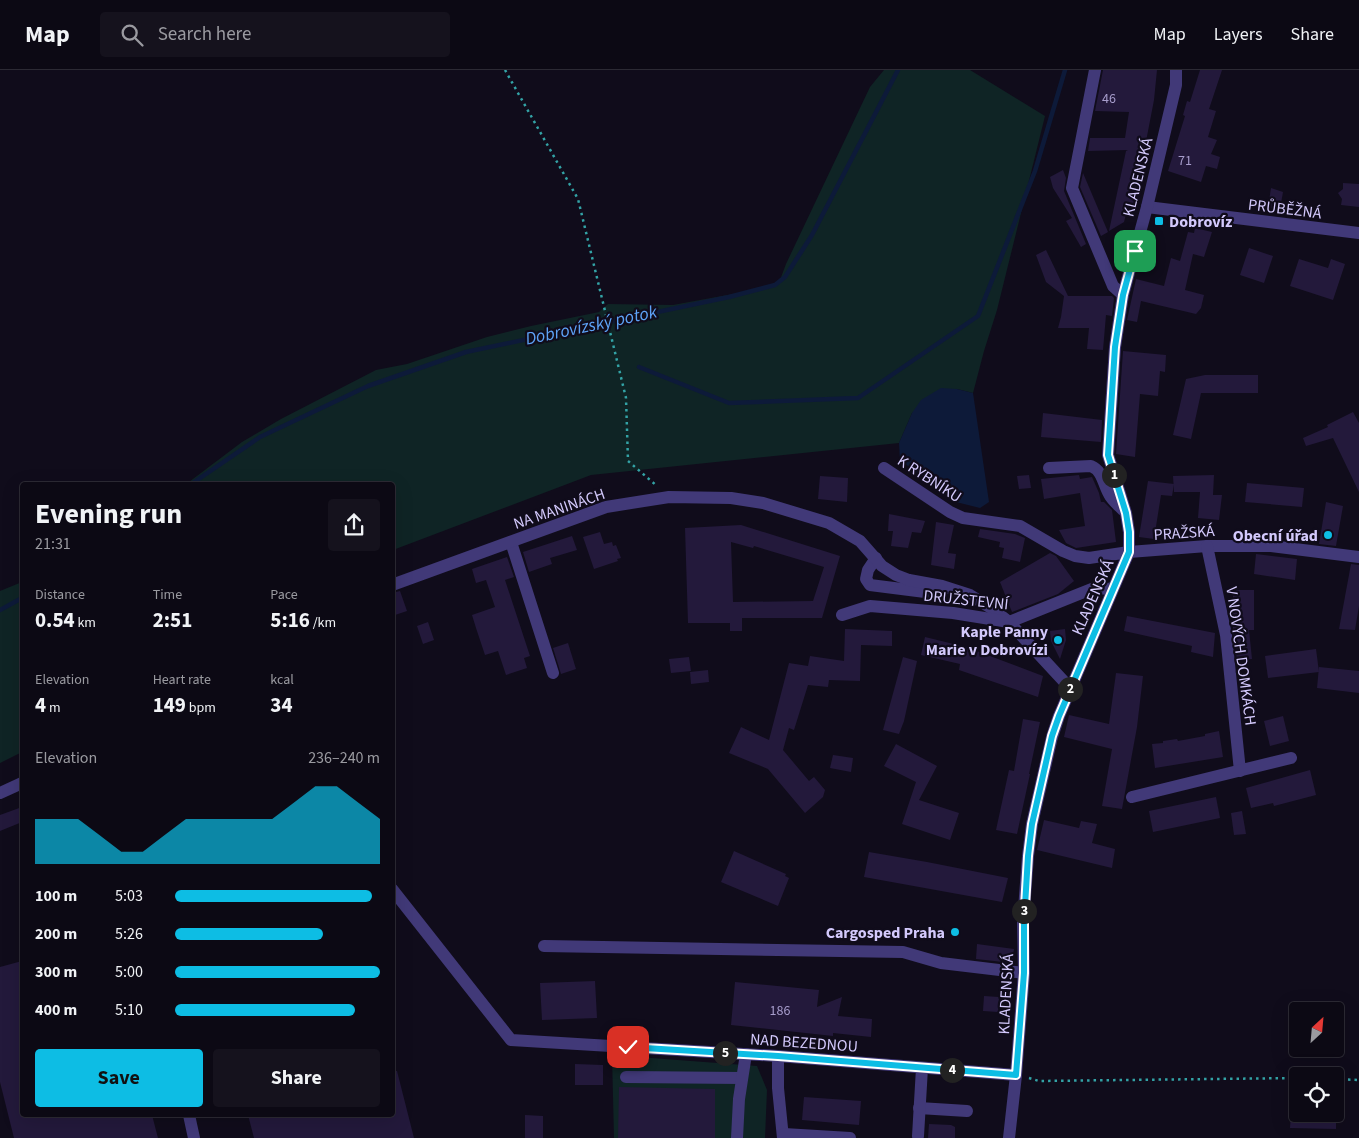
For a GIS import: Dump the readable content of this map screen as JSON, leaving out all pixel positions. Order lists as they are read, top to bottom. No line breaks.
{"streets":{"street":["KLADENSKÁ","PRŮBĚŽNÁ","K RYBNÍKU","NA MANINÁCH","PRAŽSKÁ","DRUŽSTEVNÍ","V NOVÝCH DOMKÁCH","NAD BEZEDNOU"]},"crossings":[["KLADENSKÁ","PRŮBĚŽNÁ"],["KLADENSKÁ","K RYBNÍKU"],["KLADENSKÁ","NA MANINÁCH"],["KLADENSKÁ","PRAŽSKÁ"],["KLADENSKÁ","DRUŽSTEVNÍ"],["KLADENSKÁ","NAD BEZEDNOU"],["K RYBNÍKU","PRAŽSKÁ"],["NA MANINÁCH","DRUŽSTEVNÍ"],["PRAŽSKÁ","V NOVÝCH DOMKÁCH"]],"water":["Dobrovízský potok"],"places":{"transit":["Dobrovíz"],"other":["Obecní úřad","Kaple Panny Marie v Dobrovízi","Cargosped Praha"]},"house_numbers":["46","71","186"],"north":"top right","page":{"header":"Map","search":"Search here","nav":["Map","Layers","Share"],"pins":["1","2","3","5","4"],"heading":["Evening run","21:31"],"stats":[["Distance","0.54 km"],["Time","2:51"],["Pace","5:16 /km"],["Elevation","4 m"],["Heart rate","149 bpm"],["kcal","34"]],"chart":["Elevation","236–240 m"],"list":[{"name":"100 m","note":"5:03"},{"name":"200 m","note":"5:26"},{"name":"300 m","note":"5:00"},{"name":"400 m","note":"5:10"}],"buttons":["Save","Share"]}}
